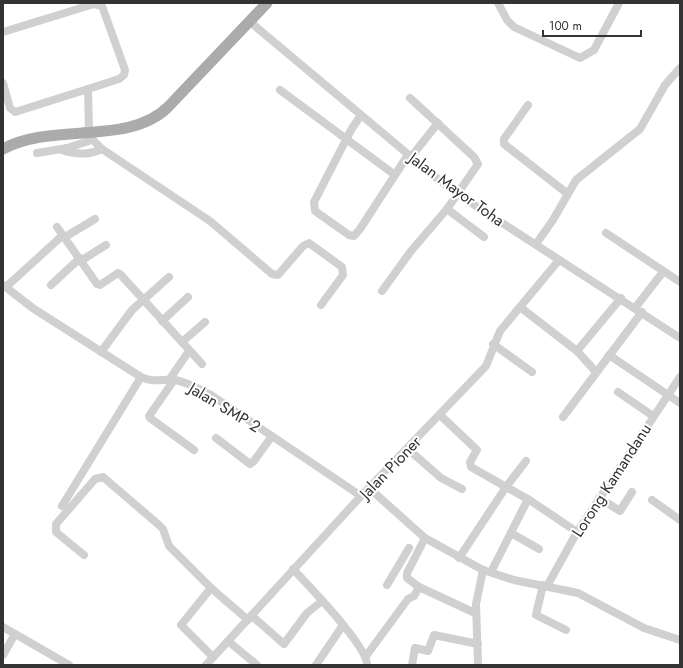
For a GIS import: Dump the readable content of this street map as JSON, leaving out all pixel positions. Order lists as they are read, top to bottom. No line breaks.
{"streets":{"street":["Jalan Mayor Toha","Jalan SMP 2","Jalan Pioner","Lorong Kamandanu"]},"crossings":[["Jalan Mayor Toha","Jalan Pioner"],["Jalan SMP 2","Jalan Pioner"]],"scale_bar":"100 m"}
